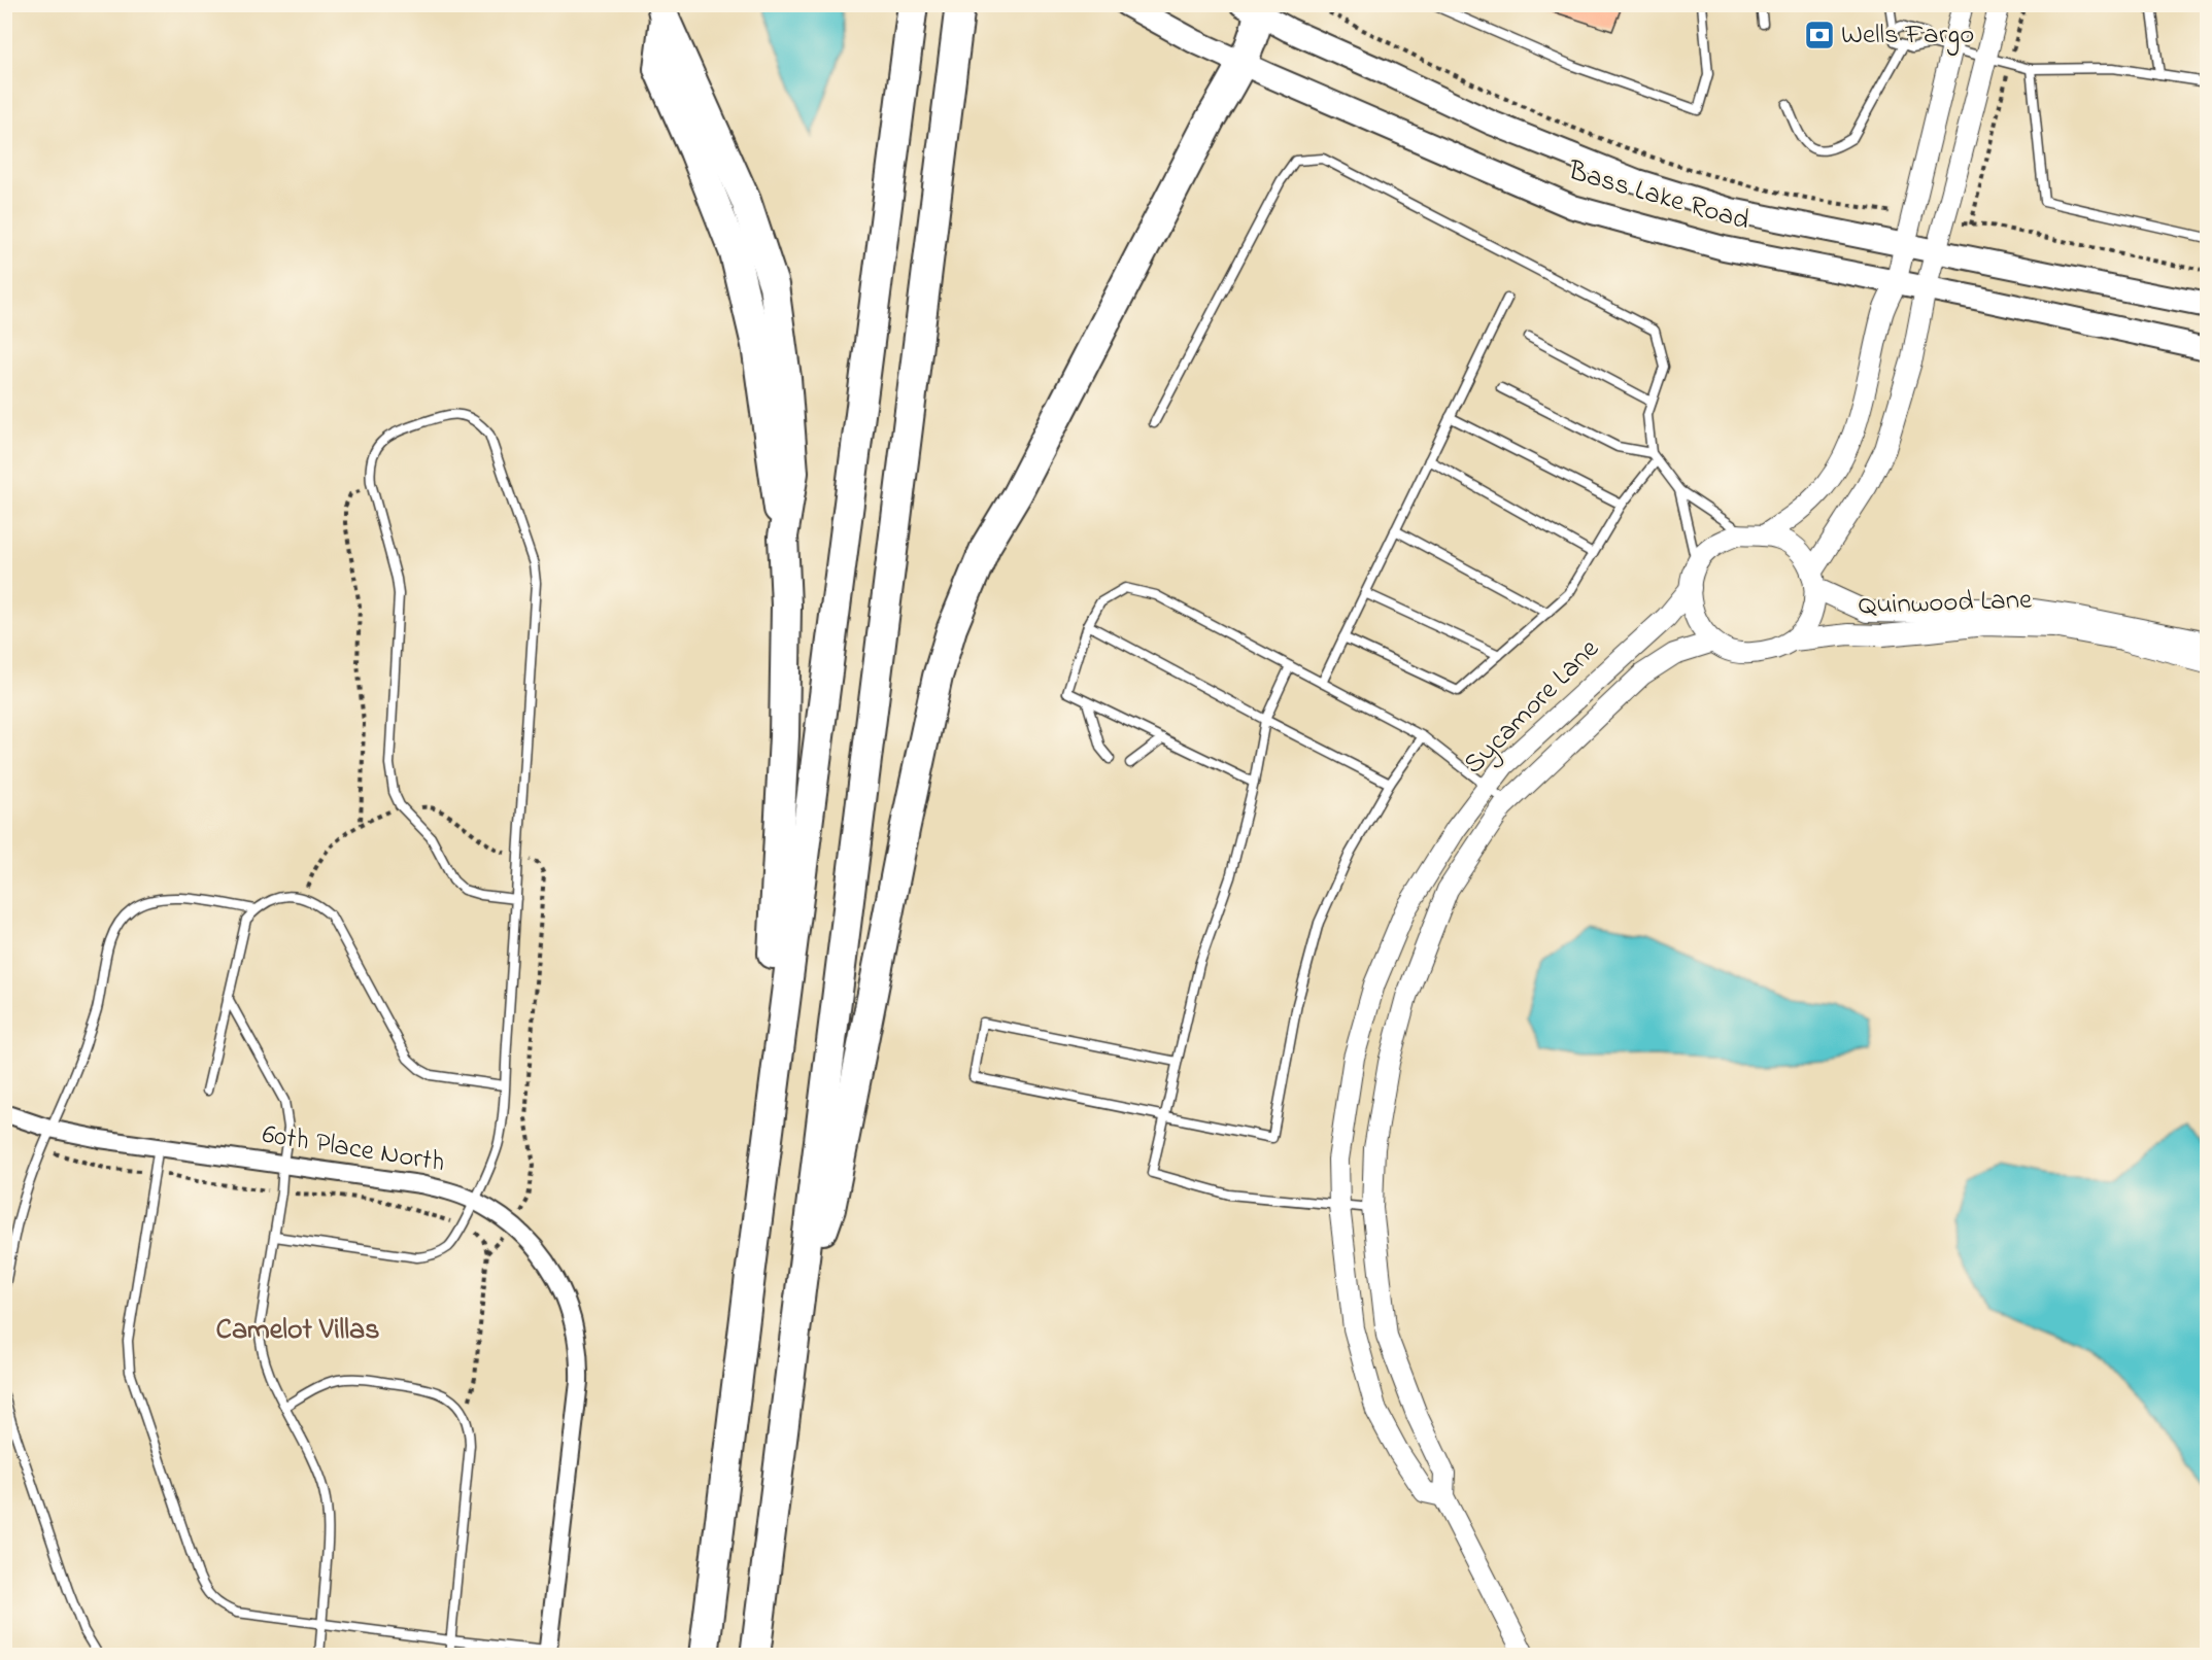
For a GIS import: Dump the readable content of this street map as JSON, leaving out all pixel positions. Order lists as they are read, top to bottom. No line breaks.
{"streets":{"main road":["Bass Lake Road"],"street":["Quinwood Lane","Sycamore Lane","60th Place North"]},"crossings":[["Quinwood Lane","Sycamore Lane"]],"districts":["Camelot Villas"],"places":{"bank":["Wells Fargo"]}}
